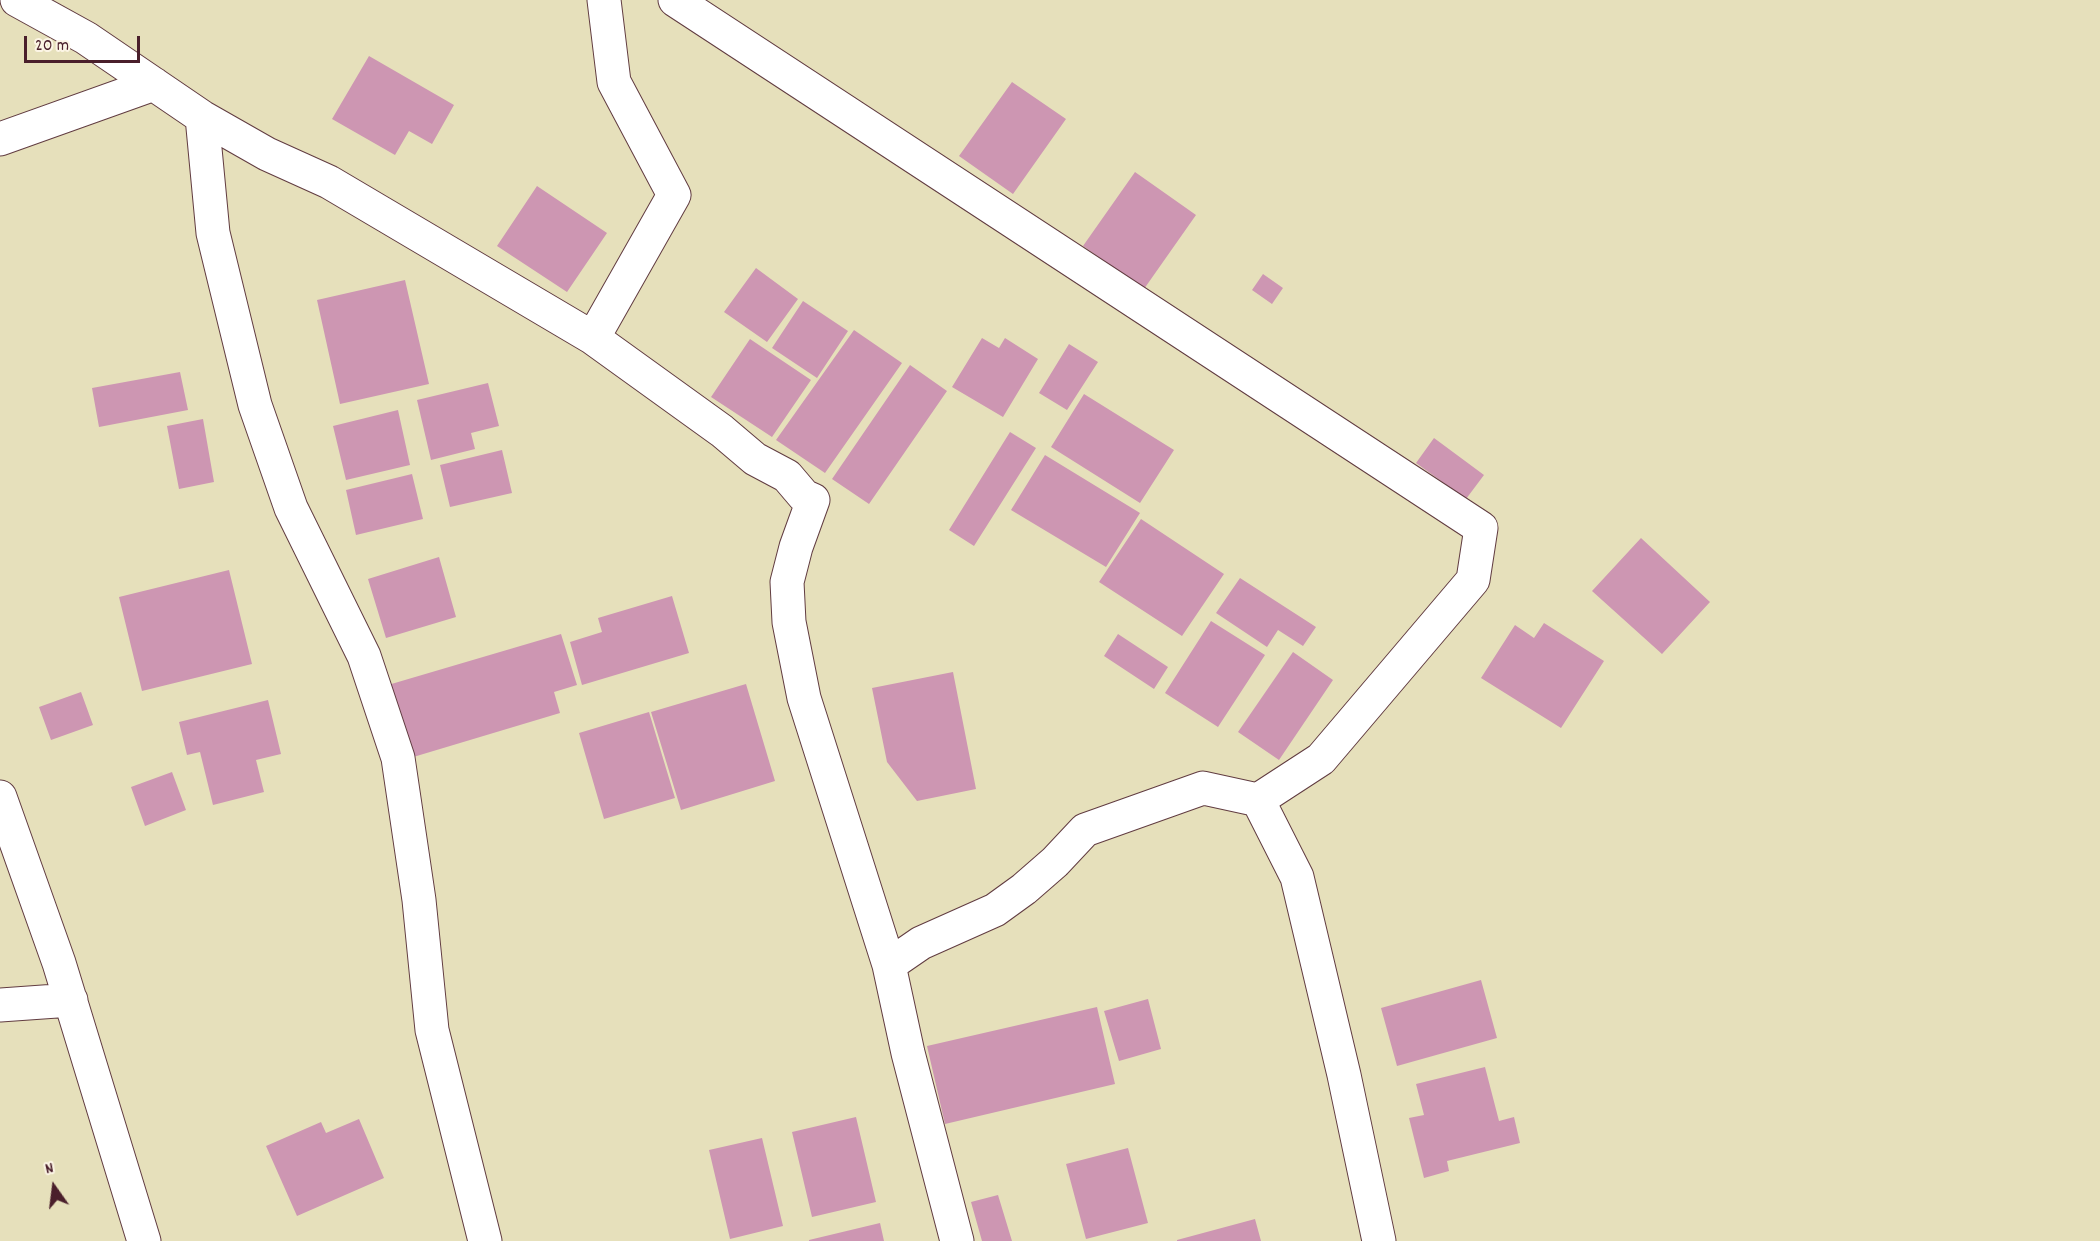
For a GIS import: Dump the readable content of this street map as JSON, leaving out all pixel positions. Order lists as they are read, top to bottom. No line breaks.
{"scale_bar":"20 m","north":"top"}
